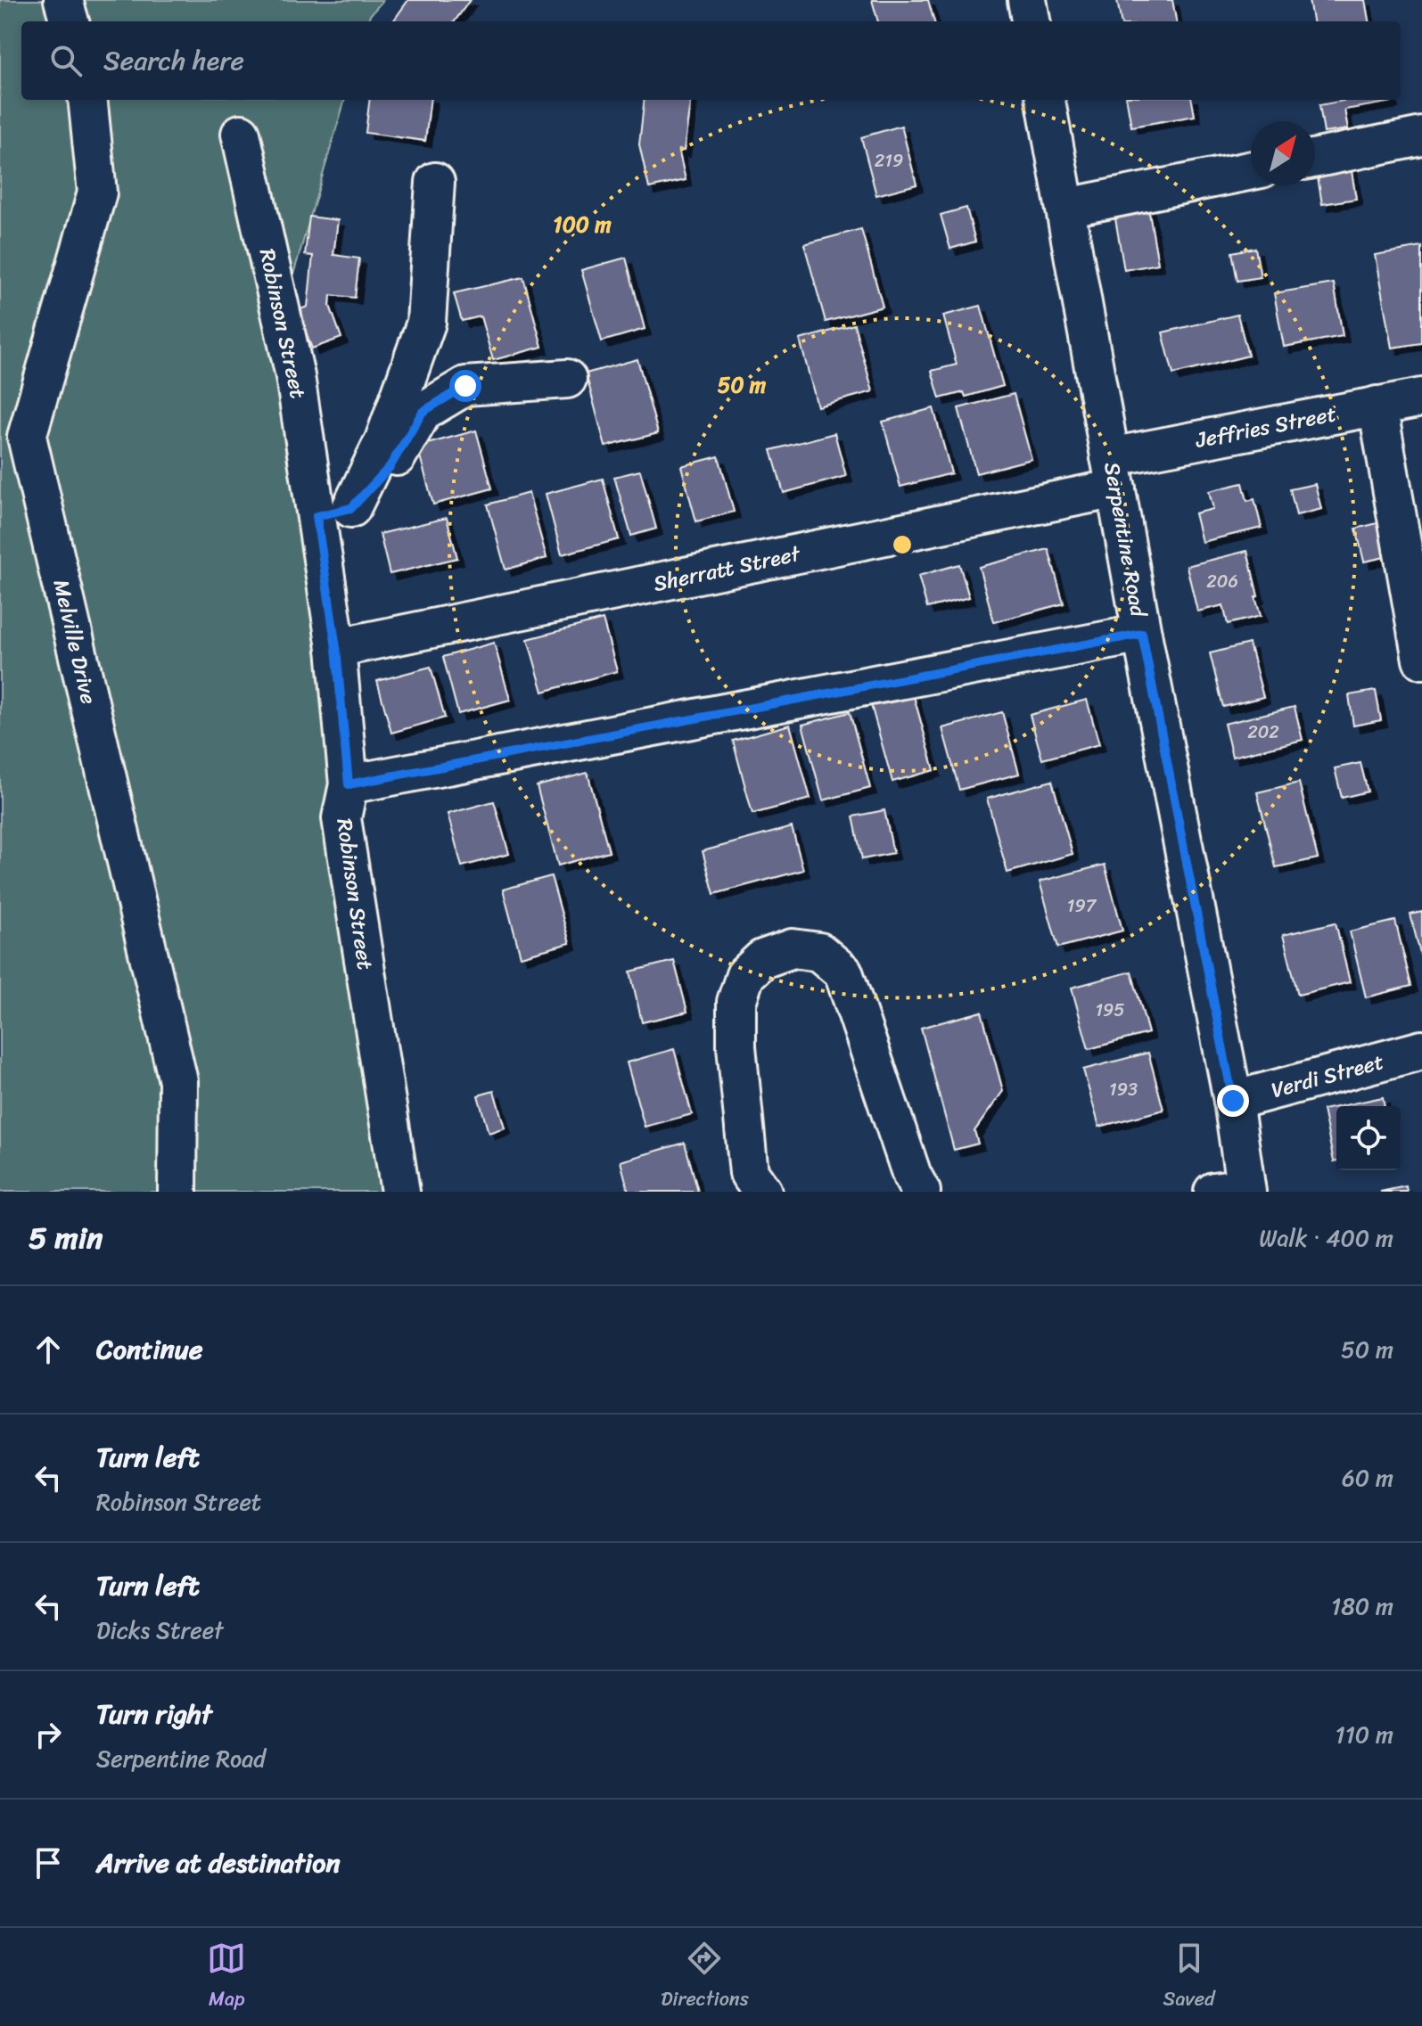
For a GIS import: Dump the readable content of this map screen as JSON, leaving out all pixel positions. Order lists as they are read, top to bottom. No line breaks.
{"streets":{"street":["Robinson Street","Jeffries Street","Serpentine Road","Sherratt Street","Melville Drive","Verdi Street"]},"crossings":[["Robinson Street","Sherratt Street"],["Jeffries Street","Serpentine Road"],["Jeffries Street","Sherratt Street"],["Serpentine Road","Sherratt Street"],["Serpentine Road","Verdi Street"]],"house_numbers":["219","206","202","197","195","193"],"north":"top right","page":{"search":"Search here","heading":["5 min","Walk · 400 m"],"list":[["Continue","50 m"],["Turn left","Robinson Street","60 m"],["Turn left","Dicks Street","180 m"],["Turn right","Serpentine Road","110 m"],"Arrive at destination"],"nav":["Map","Directions","Saved"]},"rings":["100 m","50 m"]}
